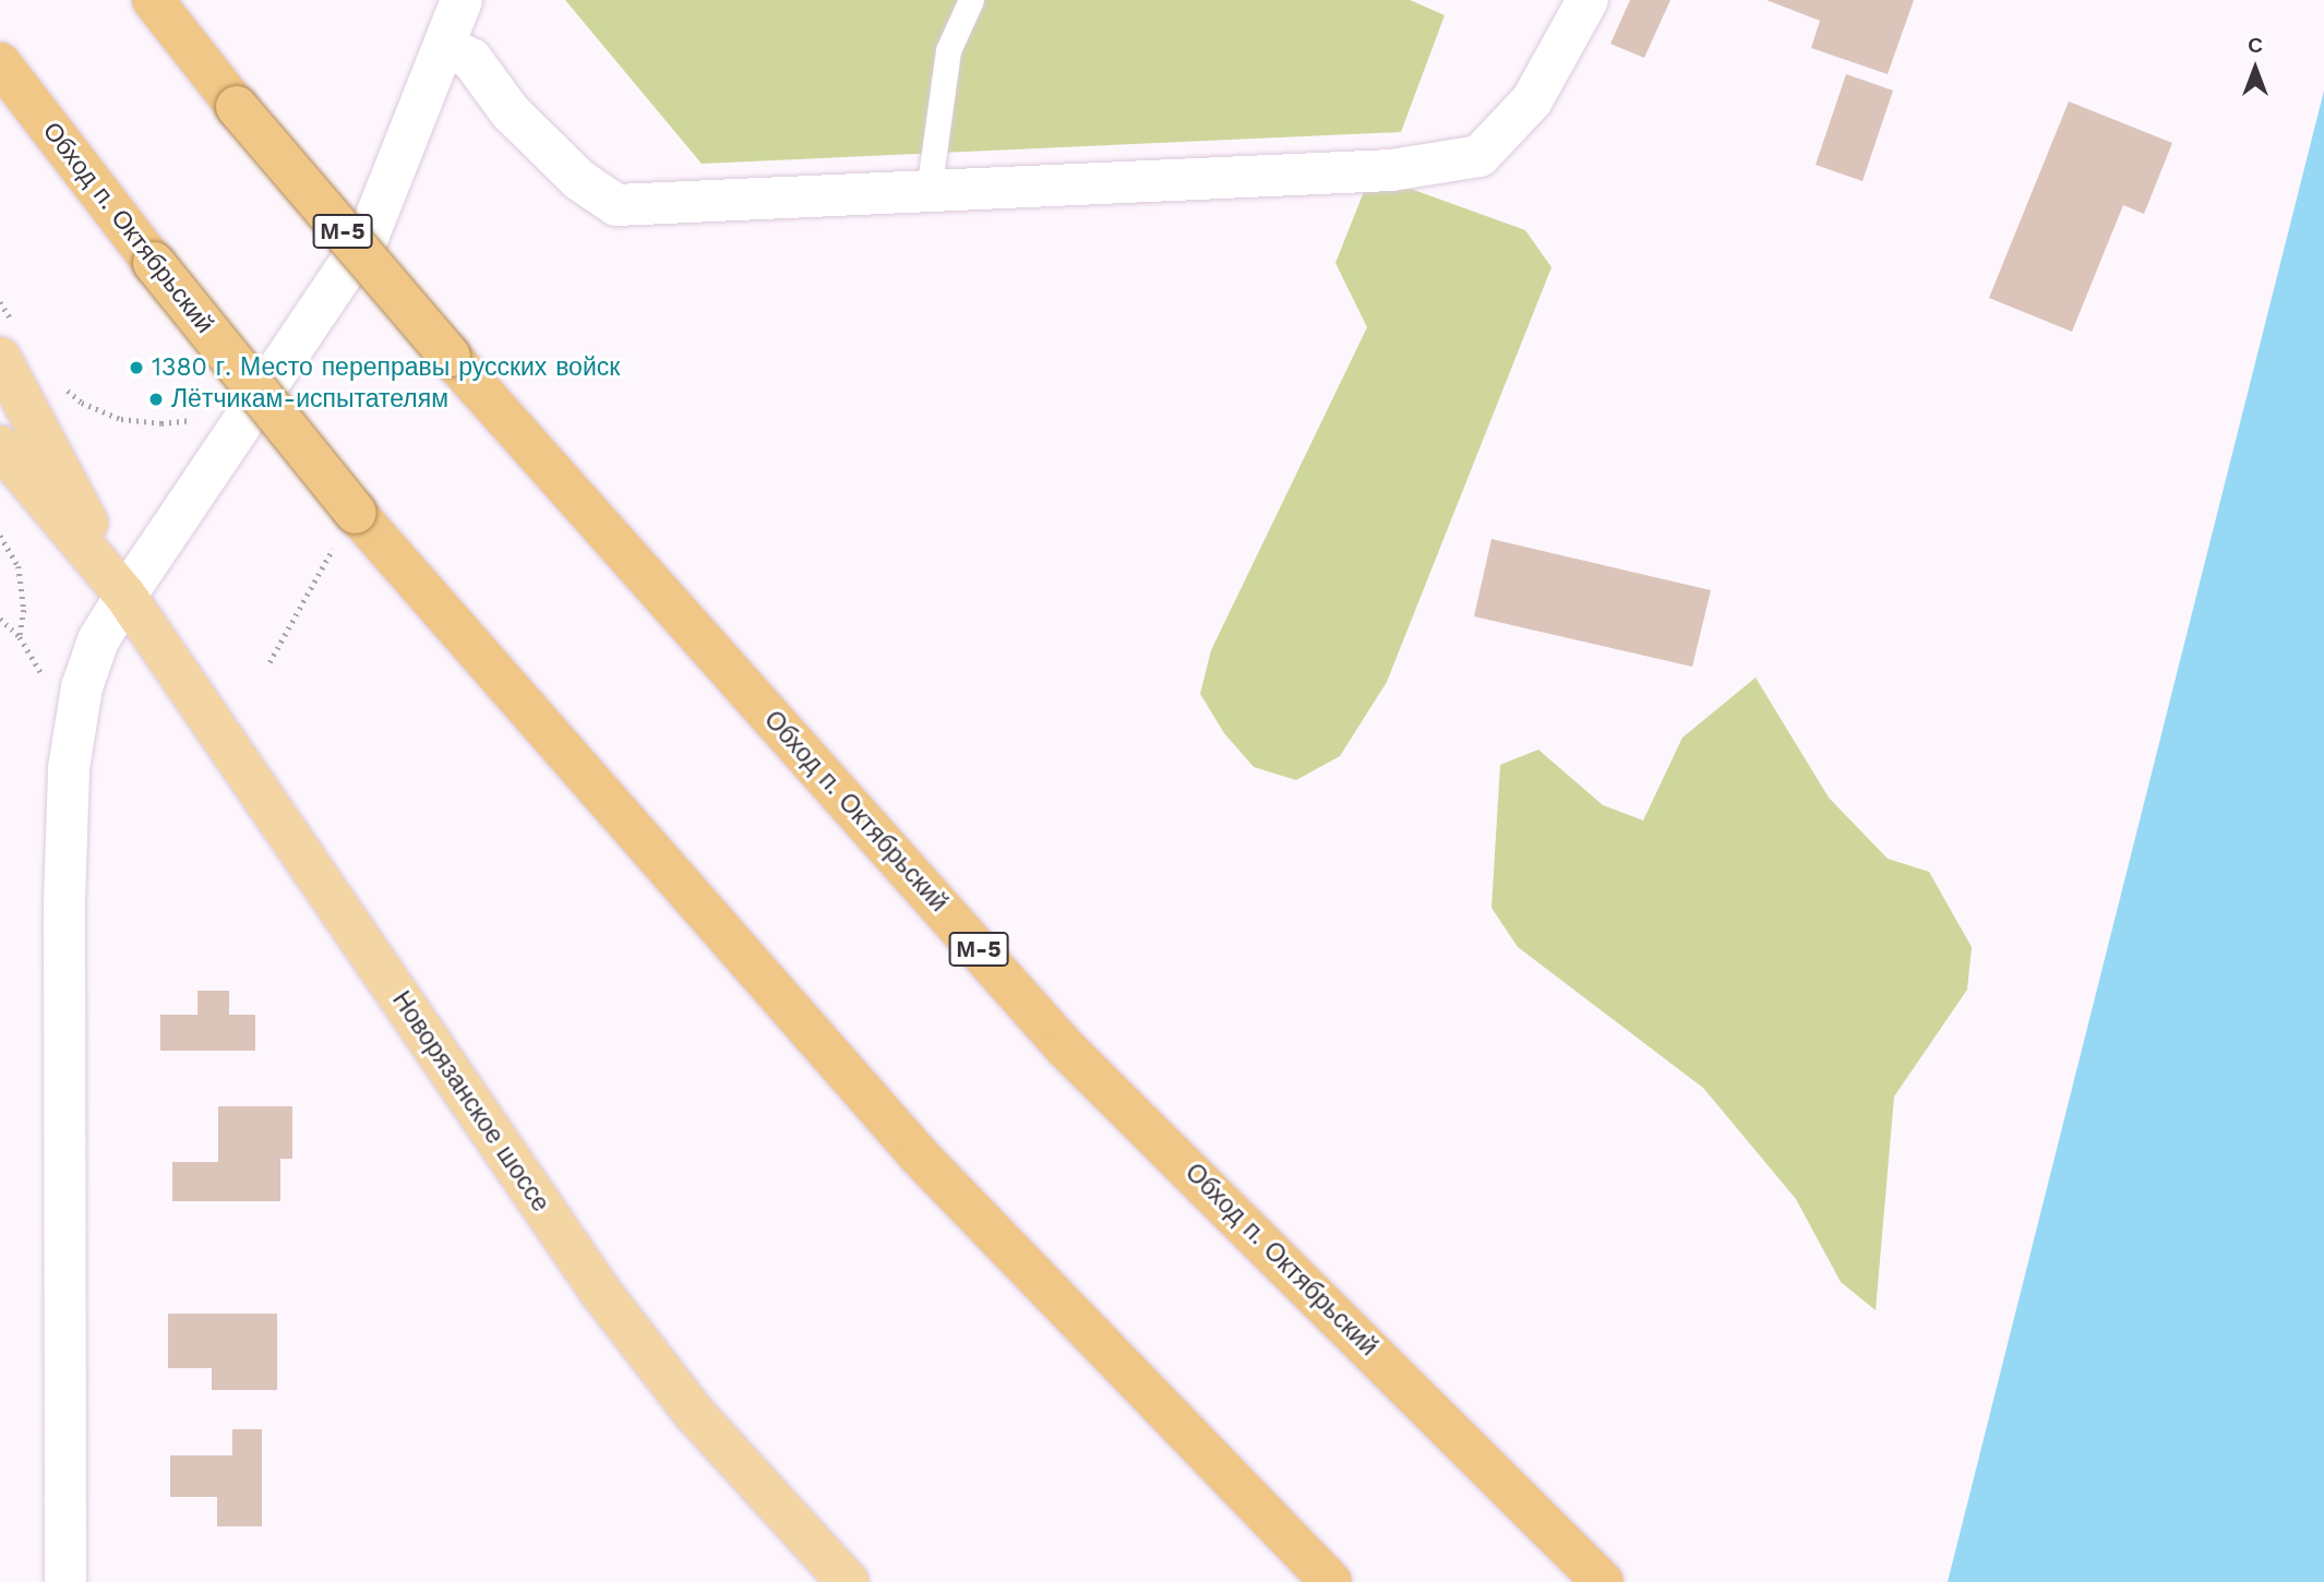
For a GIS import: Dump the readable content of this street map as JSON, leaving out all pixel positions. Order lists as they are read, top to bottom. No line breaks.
{"streets":{"highway":["Обход п. Октябрьский","М-5"],"main road":["Новорязанское шоссе"]},"places":["1380 г. Место переправы русских войск","Лётчикам-испытателям"],"north":"top"}
